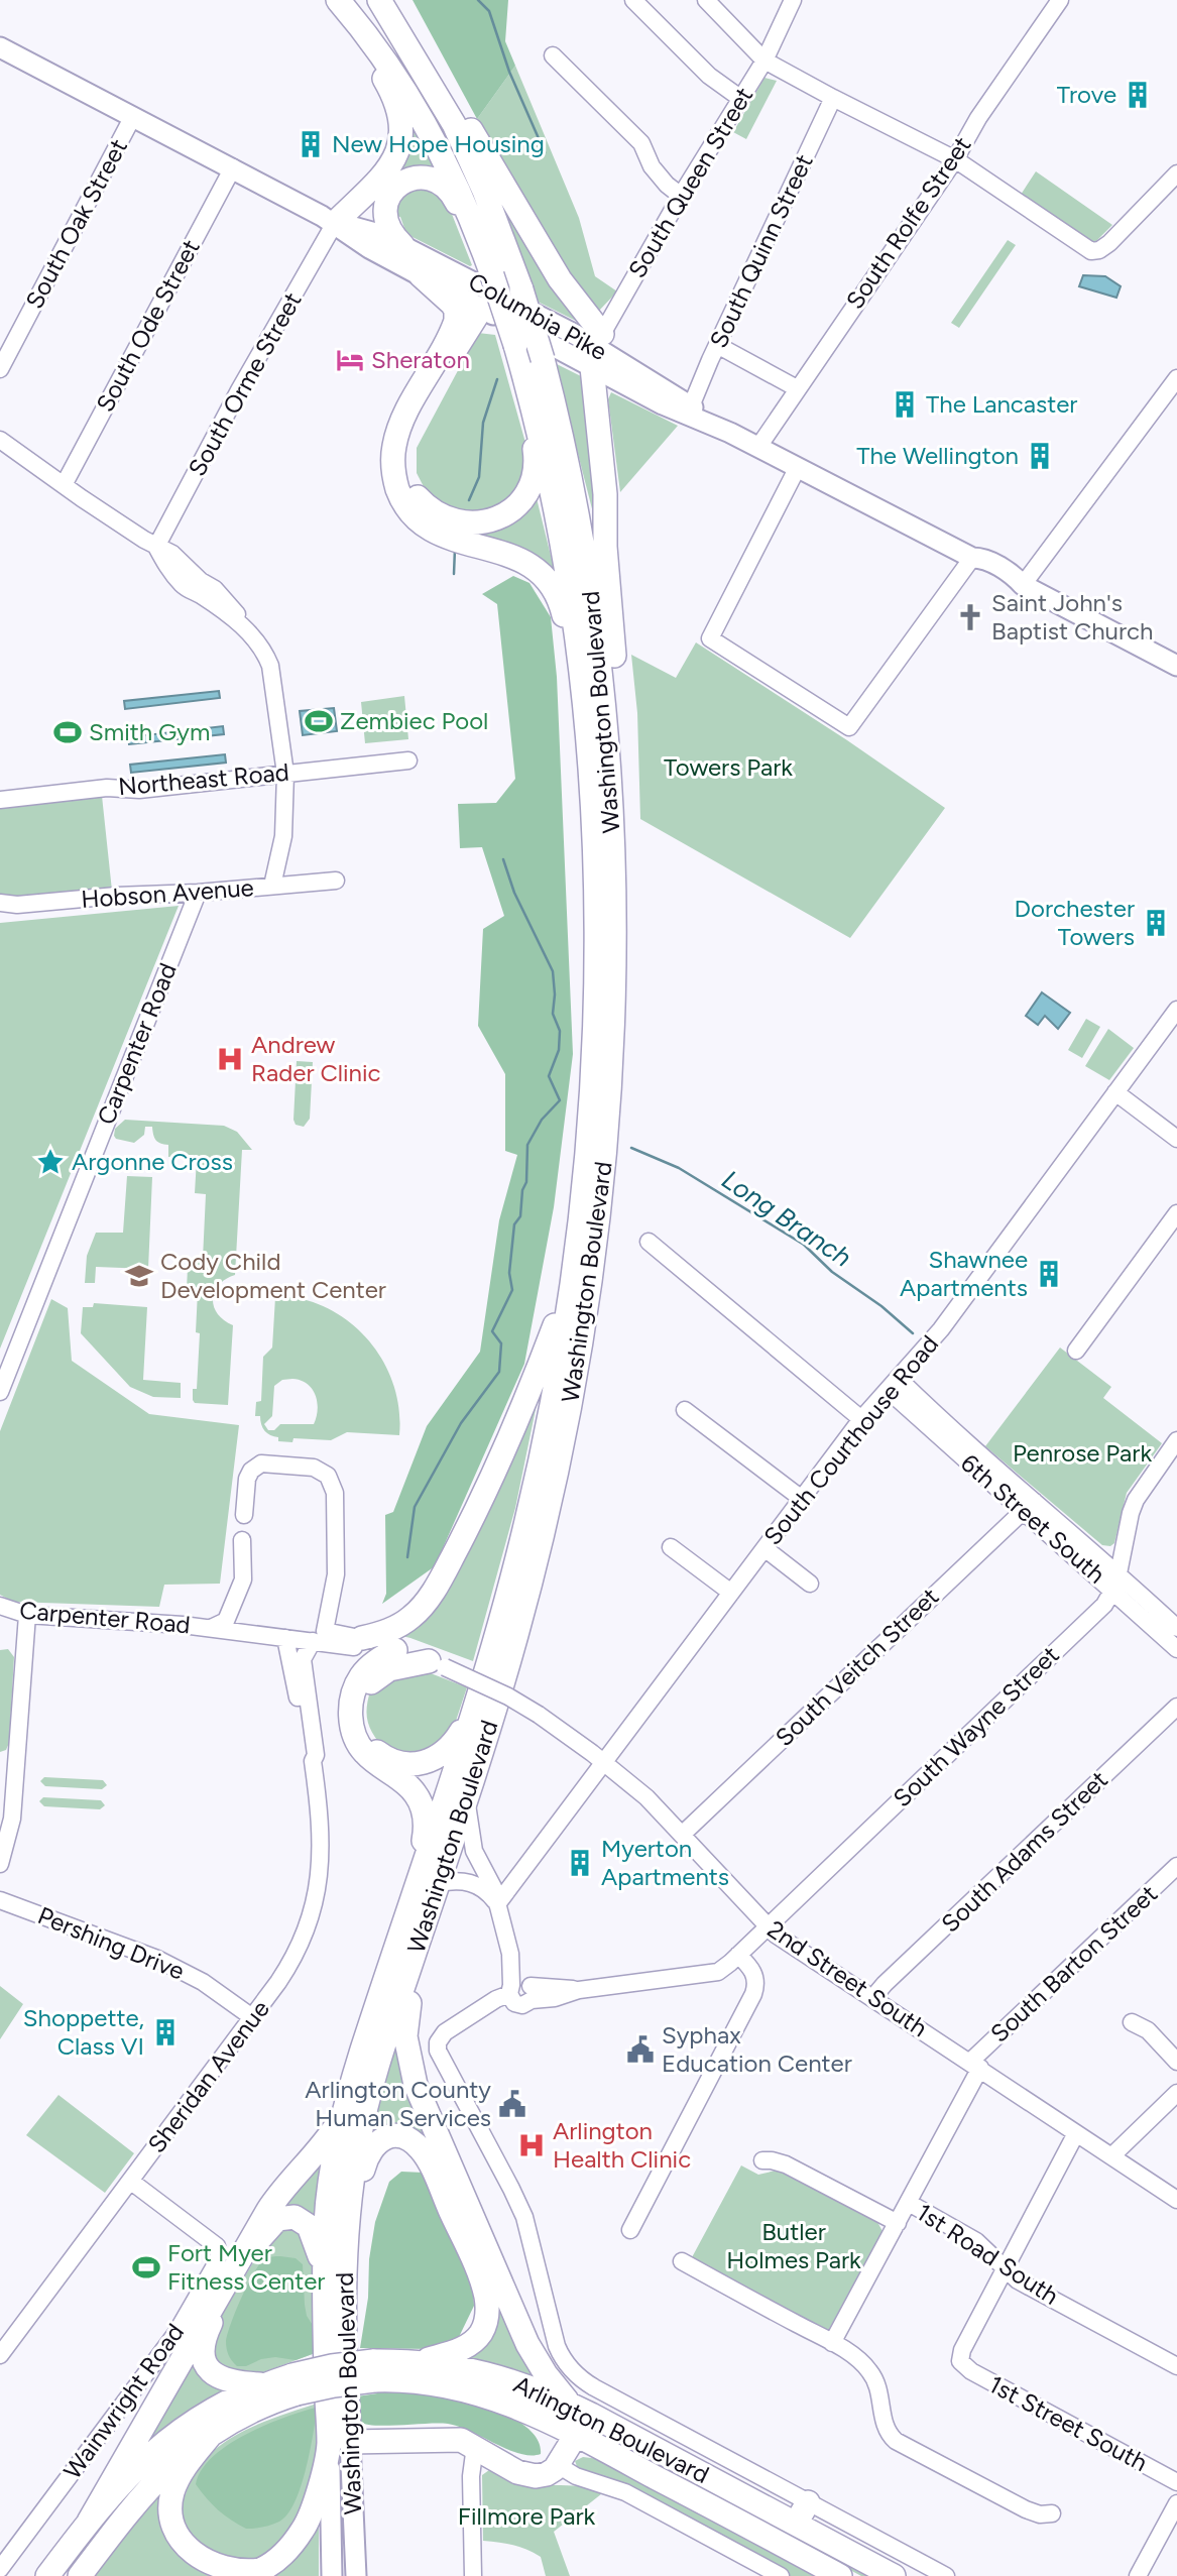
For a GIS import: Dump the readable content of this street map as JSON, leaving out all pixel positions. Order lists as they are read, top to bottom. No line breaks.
{"streets":{"highway":["Washington Boulevard","Arlington Boulevard"],"main road":["Columbia Pike"],"street":["South Queen Street","South Rolfe Street","South Oak Street","South Quinn Street","South Ode Street","South Orme Street","Northeast Road","Hobson Avenue","Carpenter Road","South Courthouse Road","6th Street South","South Veitch Street","South Wayne Street","South Adams Street","Pershing Drive","South Barton Street","2nd Street South","Sheridan Avenue","1st Road South","Wainwright Road","1st Street South"]},"crossings":[["South Queen Street","Columbia Pike"],["South Rolfe Street","Columbia Pike"],["South Oak Street","Columbia Pike"],["South Quinn Street","Columbia Pike"],["Columbia Pike","South Ode Street"],["Columbia Pike","South Orme Street"],["Hobson Avenue","Carpenter Road"],["Carpenter Road","2nd Street South"],["Carpenter Road","Sheridan Avenue"],["South Courthouse Road","6th Street South"],["South Courthouse Road","2nd Street South"],["6th Street South","South Veitch Street"],["6th Street South","South Wayne Street"],["South Veitch Street","2nd Street South"],["South Wayne Street","2nd Street South"],["South Wayne Street","Arlington Boulevard"],["South Adams Street","2nd Street South"],["Pershing Drive","Sheridan Avenue"],["South Barton Street","2nd Street South"],["South Barton Street","1st Road South"],["2nd Street South","Sheridan Avenue"],["Sheridan Avenue","Wainwright Road"],["1st Road South","1st Street South"]],"water":["Long Branch"],"parks":["Towers Park","Penrose Park","Butler Holmes Park","Fillmore Park"],"places":{"building":["Trove","New Hope Housing","The Lancaster","The Wellington","Dorchester Towers","Shawnee Apartments","Myerton Apartments","Shoppette, Class VI"],"hotel":["Sheraton"],"church":["Saint John's Baptist Church"],"sports":["Zembiec Pool","Smith Gym","Fort Myer Fitness Center"],"hospital":["Andrew Rader Clinic","Arlington Health Clinic"],"place":["Argonne Cross"],"school or university":["Cody Child Development Center"],"public building":["Syphax Education Center","Arlington County Human Services"]}}
